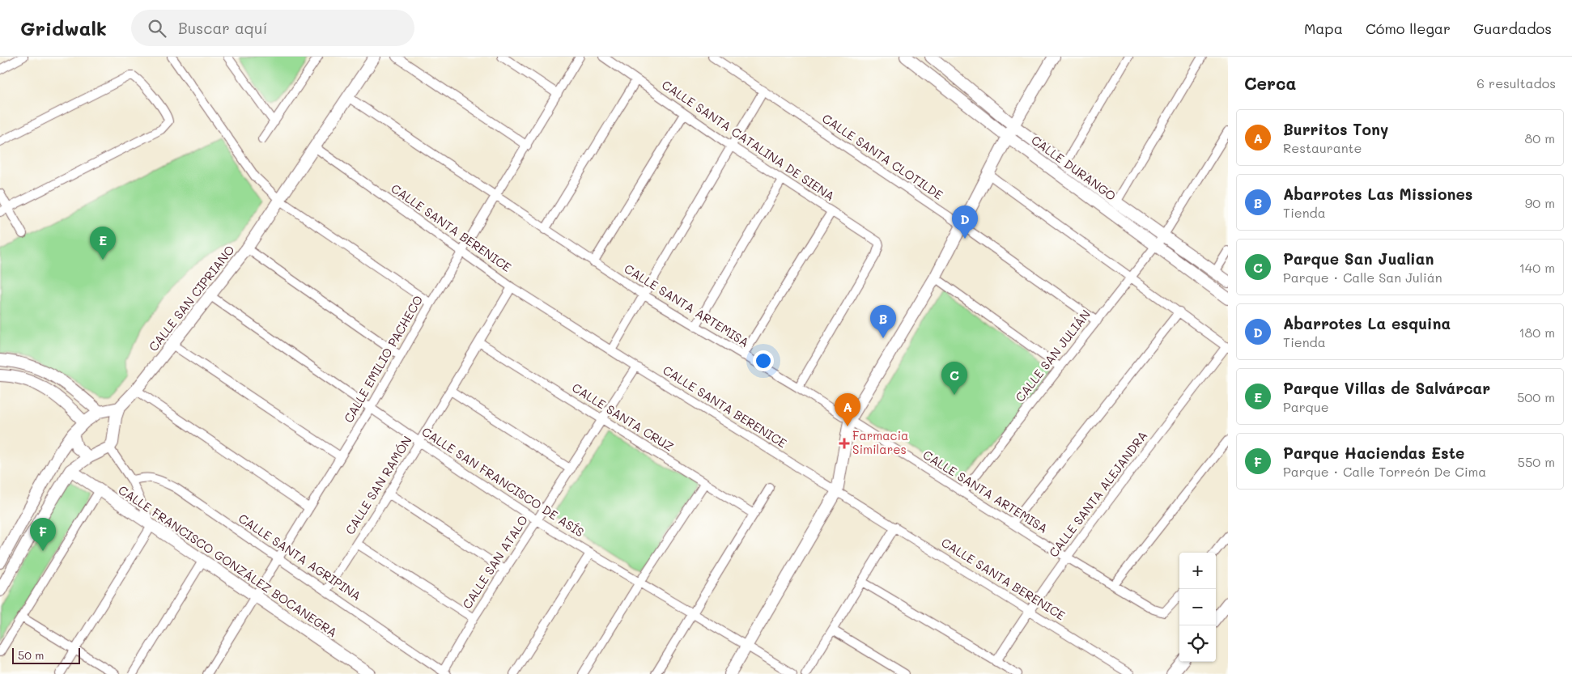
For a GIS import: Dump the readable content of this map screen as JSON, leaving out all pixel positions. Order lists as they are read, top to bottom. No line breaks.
{"streets":{"street":["CALLE SANTA CATALINA DE SIENA","CALLE SANTA CLOTILDE","CALLE DURANGO","CALLE SANTA BERENICE","CALLE SAN CIPRIANO","CALLE SANTA ARTEMISA","CALLE SAN JULIÁN","CALLE EMILIO PACHECO","CALLE SANTA CRUZ","CALLE SAN FRANCISCO DE ASÍS","CALLE SAN RAMÓN","CALLE SANTA ALEJANDRA","CALLE SANTA AGRIPINA","CALLE FRANCISCO GONZÁLEZ BOCANEGRA","CALLE SAN ATALO"]},"crossings":[["CALLE SANTA CATALINA DE SIENA","CALLE SANTA ARTEMISA"],["CALLE SANTA CLOTILDE","CALLE SAN JULIÁN"],["CALLE DURANGO","CALLE SAN JULIÁN"],["CALLE SANTA BERENICE","CALLE SAN CIPRIANO"],["CALLE SANTA BERENICE","CALLE EMILIO PACHECO"],["CALLE SANTA BERENICE","CALLE SAN RAMÓN"],["CALLE SANTA BERENICE","CALLE SANTA ALEJANDRA"],["CALLE SANTA BERENICE","CALLE SAN ATALO"],["CALLE SAN CIPRIANO","CALLE SANTA ARTEMISA"],["CALLE SAN CIPRIANO","CALLE SAN FRANCISCO DE ASÍS"],["CALLE SANTA ARTEMISA","CALLE SAN JULIÁN"],["CALLE SANTA ARTEMISA","CALLE EMILIO PACHECO"],["CALLE SANTA ARTEMISA","CALLE SANTA ALEJANDRA"],["CALLE EMILIO PACHECO","CALLE SAN FRANCISCO DE ASÍS"],["CALLE EMILIO PACHECO","CALLE SANTA AGRIPINA"],["CALLE EMILIO PACHECO","CALLE FRANCISCO GONZÁLEZ BOCANEGRA"],["CALLE SANTA CRUZ","CALLE SAN RAMÓN"],["CALLE SANTA CRUZ","CALLE SAN ATALO"],["CALLE SAN FRANCISCO DE ASÍS","CALLE SAN RAMÓN"],["CALLE SAN FRANCISCO DE ASÍS","CALLE SAN ATALO"],["CALLE SAN RAMÓN","CALLE SANTA AGRIPINA"],["CALLE SANTA AGRIPINA","CALLE SAN ATALO"]],"places":{"health":["Farmacia Similares"]},"scale_bar":"50 m","page":{"header":"Gridwalk","search":"Buscar aquí","nav":["Mapa","Cómo llegar","Guardados"],"heading":["Cerca","6 resultados"],"list":[{"mark":"A","name":"Burritos Tony","note":"Restaurante","value":"80 m"},{"mark":"B","name":"Abarrotes Las Missiones","note":"Tienda","value":"90 m"},{"mark":"C","name":"Parque San Jualian","note":"Parque · Calle San Julián","value":"140 m"},{"mark":"D","name":"Abarrotes La esquina","note":"Tienda","value":"180 m"},{"mark":"E","name":"Parque Villas de Salvárcar","note":"Parque","value":"500 m"},{"mark":"F","name":"Parque Haciendas Este","note":"Parque · Calle Torreón De Cima","value":"550 m"}],"pins":["D","E","B","C","A","F"],"map_buttons":["+","−"],"scale":"50 m"}}
